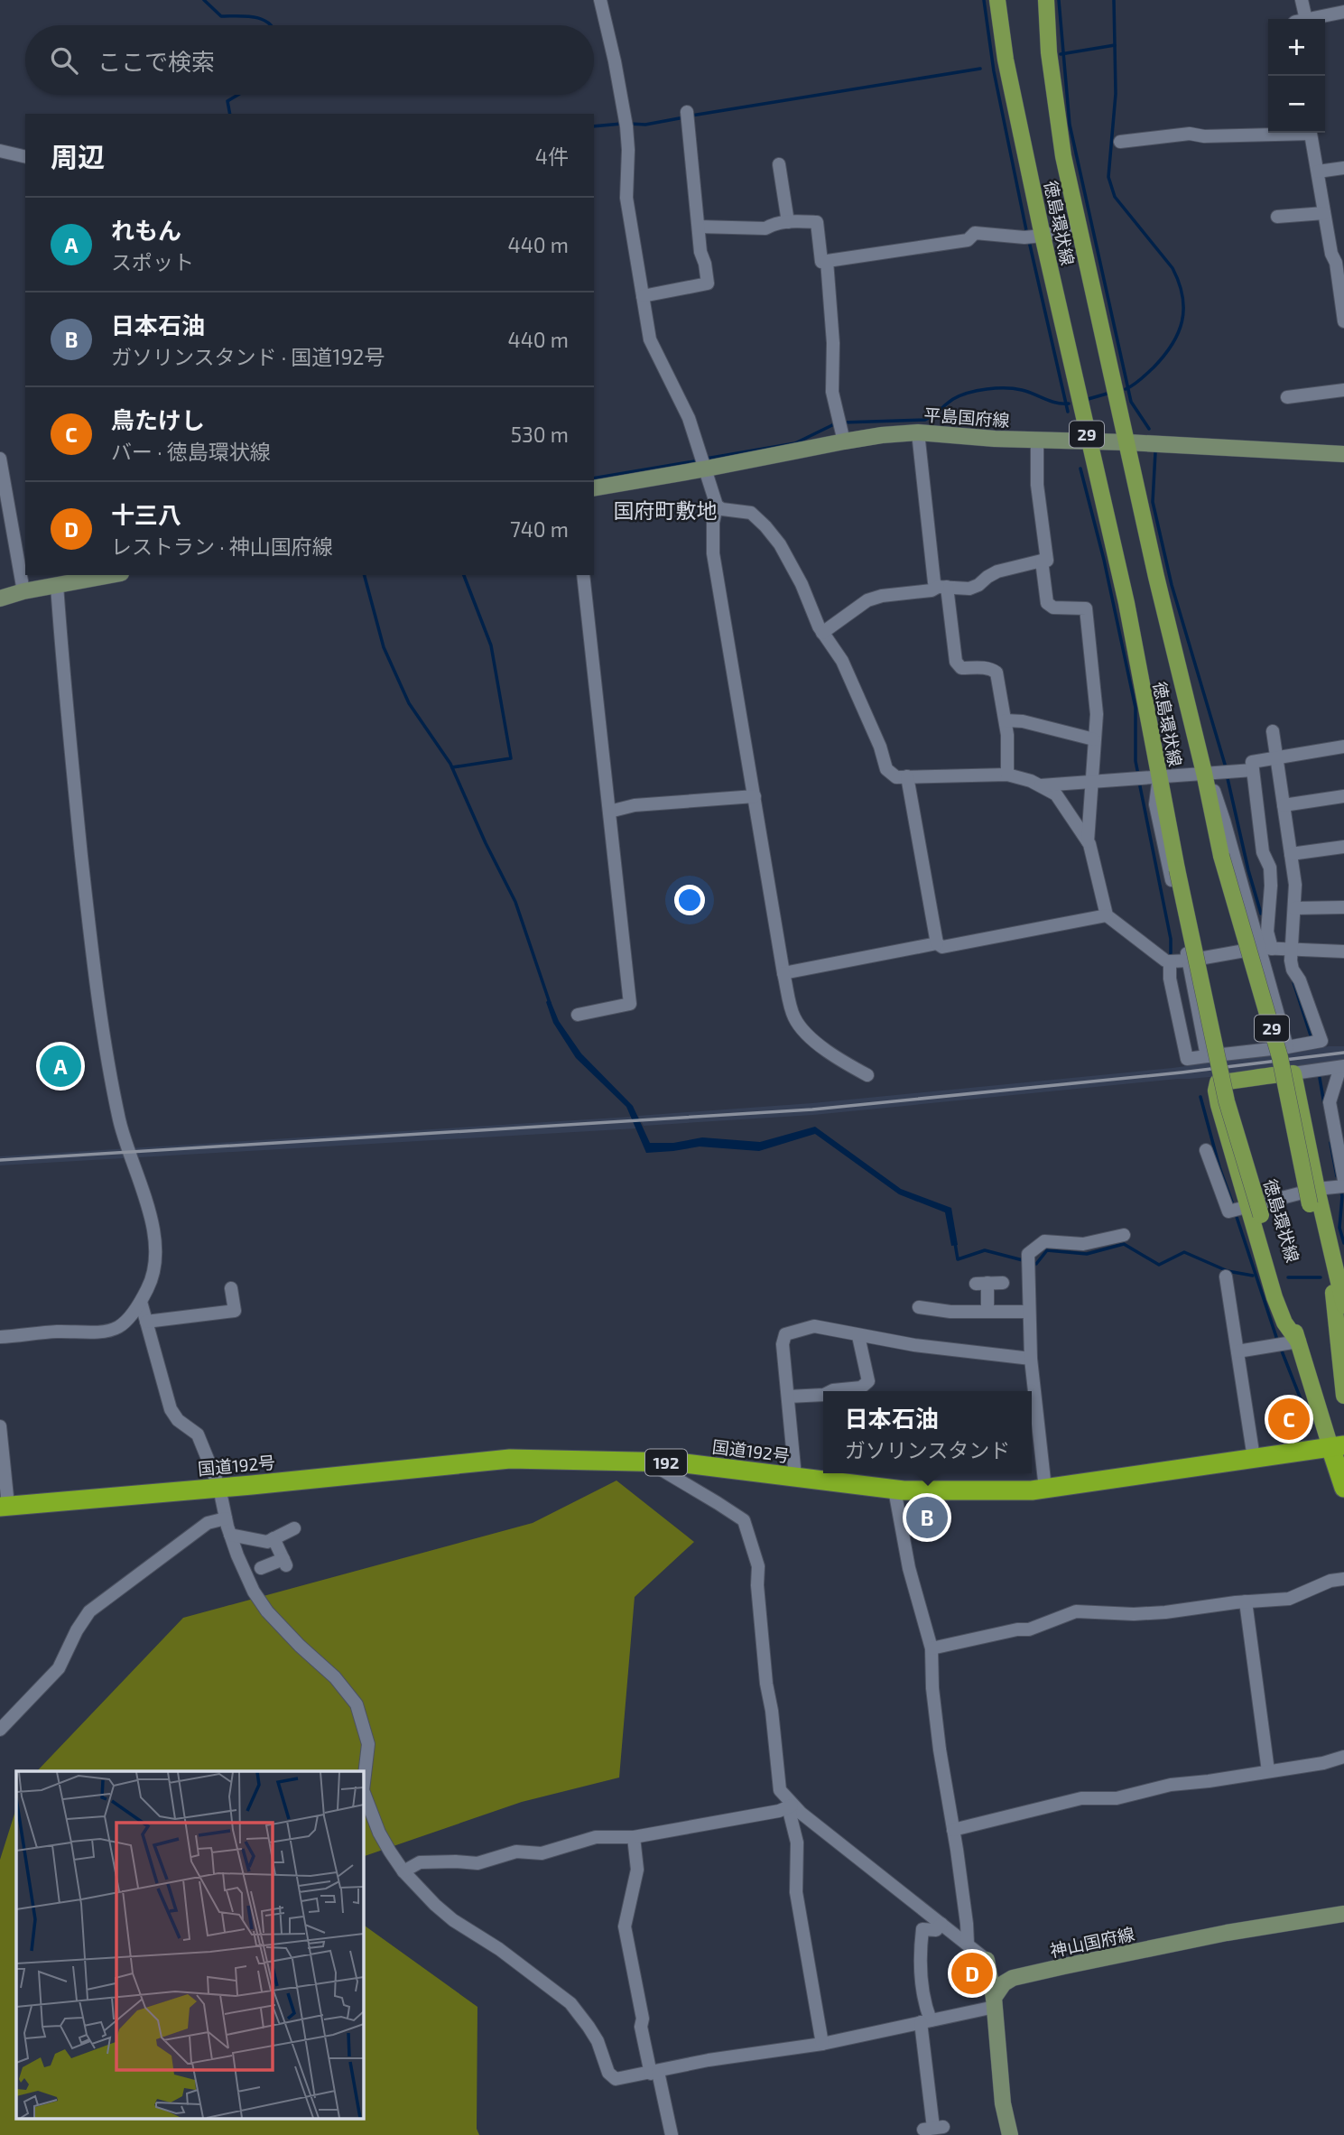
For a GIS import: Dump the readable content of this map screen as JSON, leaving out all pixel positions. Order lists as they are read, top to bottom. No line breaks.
{"streets":{"highway":["国道192号","192"],"main road":["徳島環状線","平島国府線","29","神山国府線"]},"crossings":[["徳島環状線","平島国府線"],["徳島環状線","国道192号"]],"districts":["国府町敷地"],"page":{"map_buttons":["+","−"],"search":"ここで検索","heading":["周辺","4件"],"list":[{"mark":"A","name":"れもん","note":"スポット","value":"440 m"},{"mark":"B","name":"日本石油","note":"ガソリンスタンド · 国道192号","value":"440 m"},{"mark":"C","name":"鳥たけし","note":"バー · 徳島環状線","value":"530 m"},{"mark":"D","name":"十三八","note":"レストラン · 神山国府線","value":"740 m"}],"pins":["A","C","B","D"],"popup":["日本石油","ガソリンスタンド"]}}
